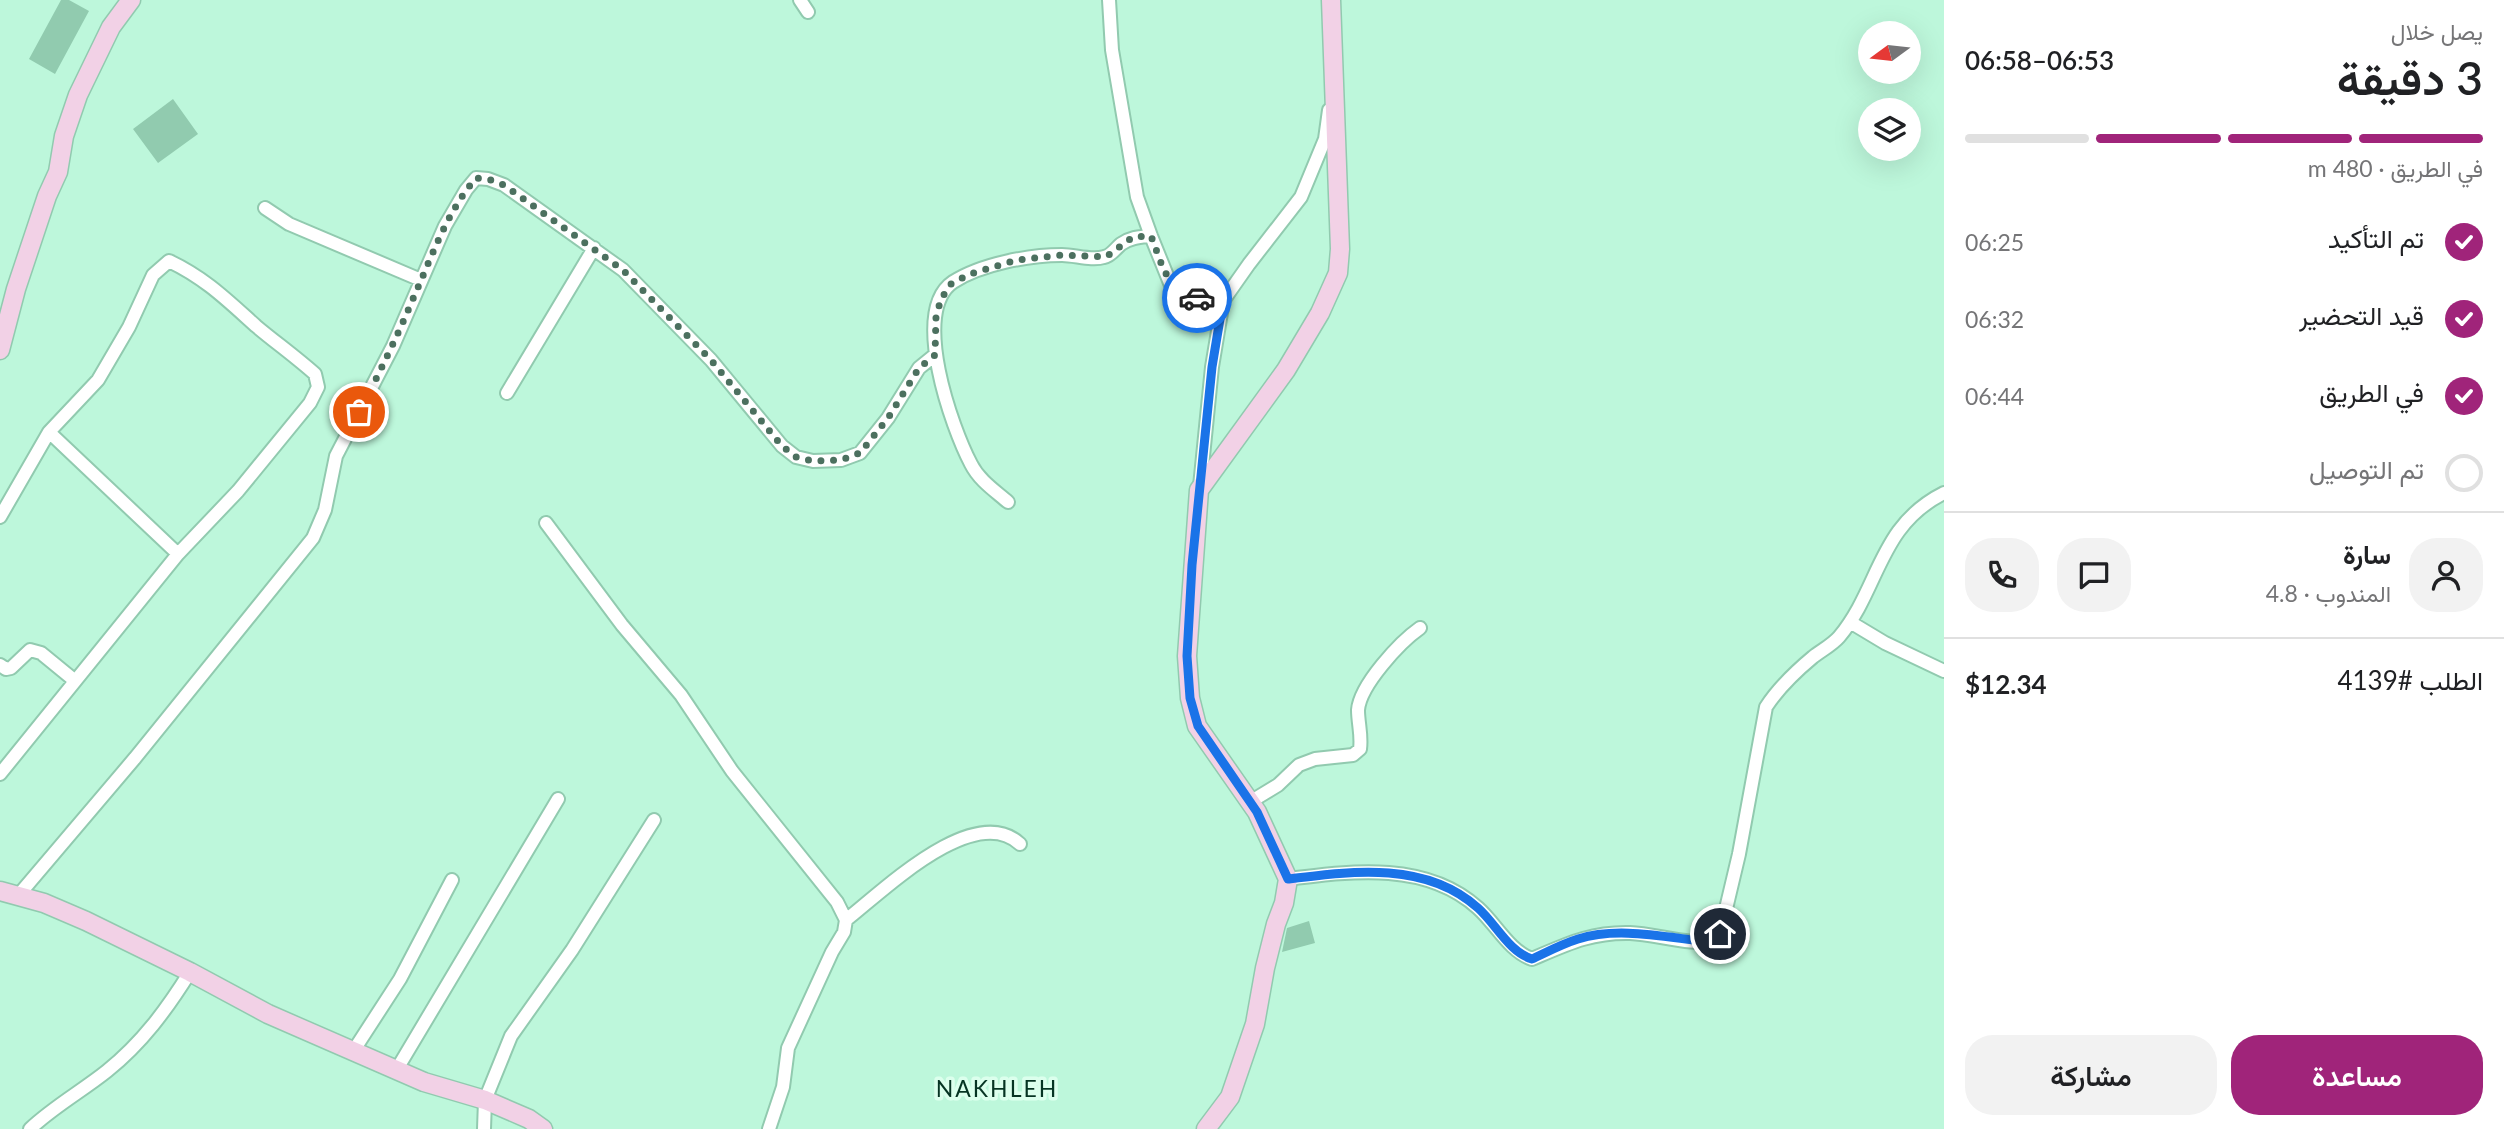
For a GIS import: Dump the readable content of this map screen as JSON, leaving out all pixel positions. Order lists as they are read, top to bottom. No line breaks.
{"districts":["NAKHLEH"],"north":"left","page":{"heading":["3 دقيقة","يصل خلال","06:53–06:58"],"panel":["سارة","المندوب · 4.8","الطلب #4139","$12.34"],"bar":"في الطريق · 480 m","list":[["تم التأكيد","06:25"],["قيد التحضير","06:32"],["في الطريق","06:44"],"تم التوصيل"],"buttons":["مساعدة","مشاركة"]}}
